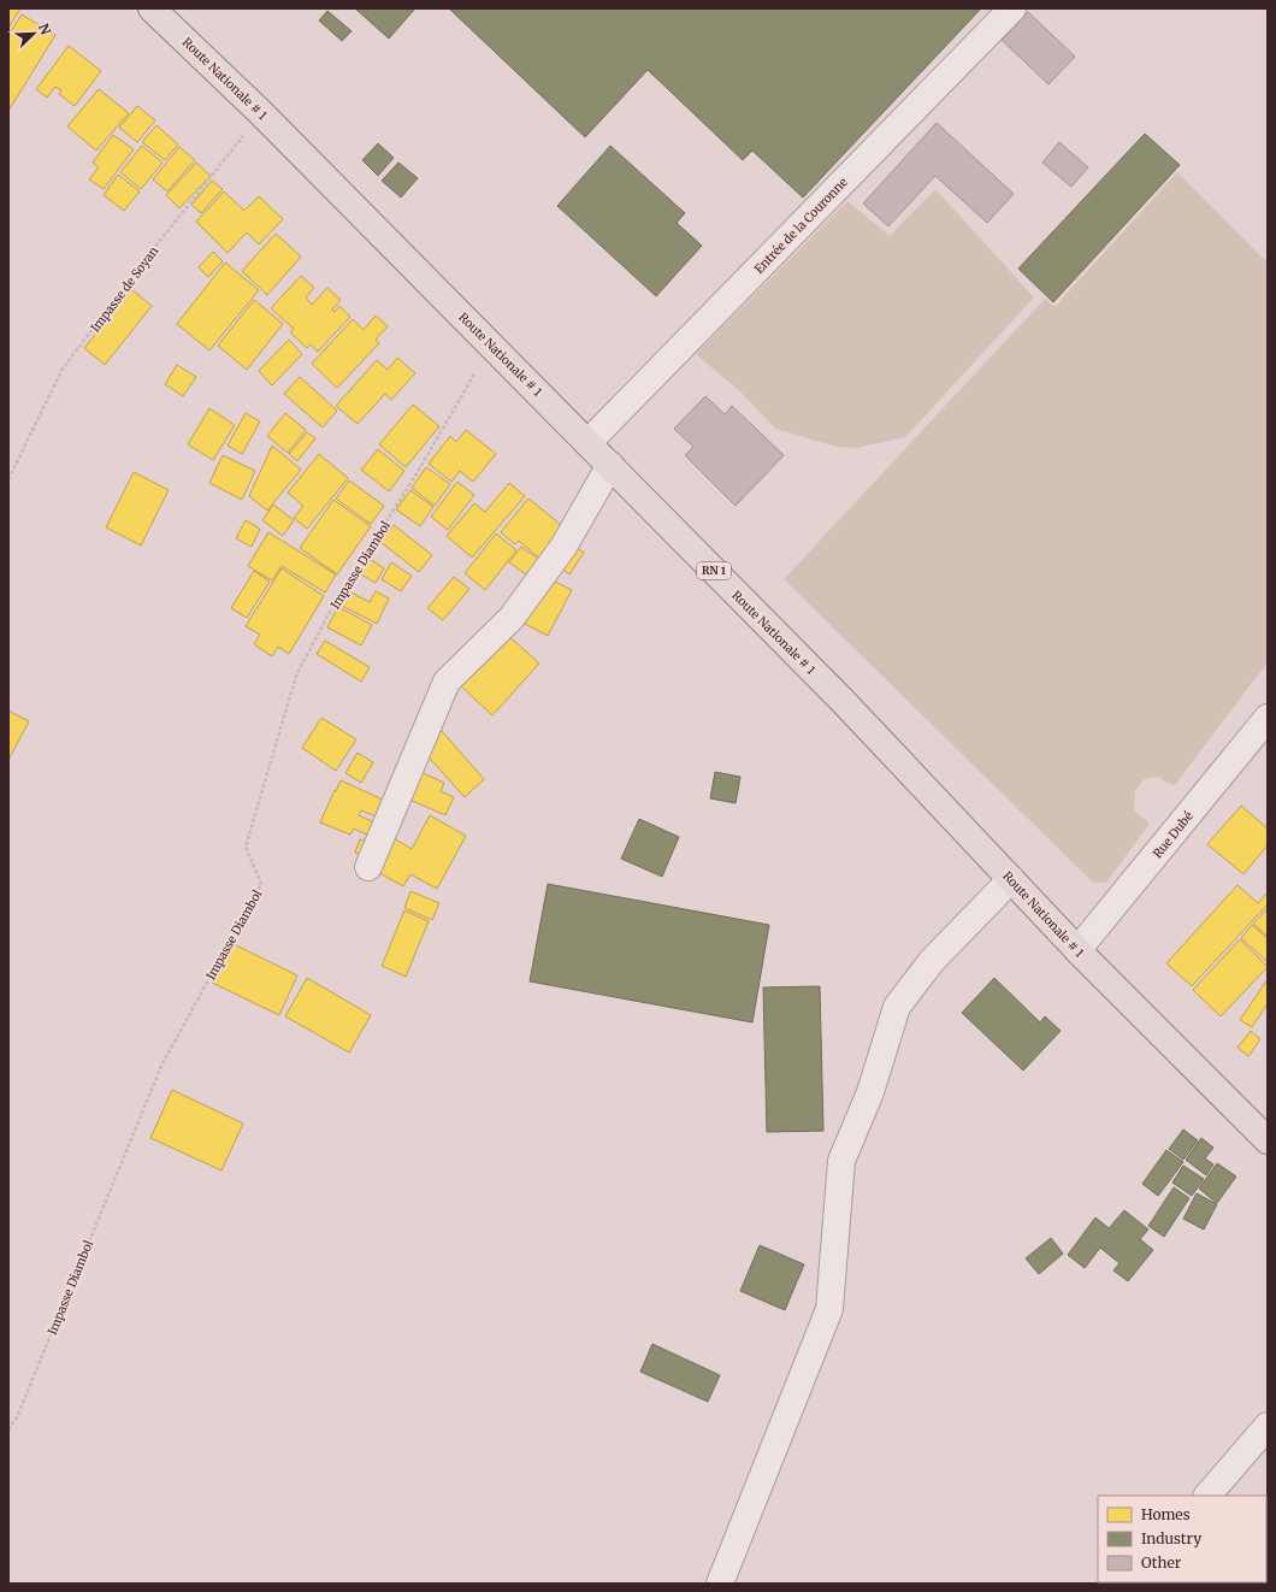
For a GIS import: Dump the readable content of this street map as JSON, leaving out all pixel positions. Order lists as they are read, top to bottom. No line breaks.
{"streets":{"main road":["Route Nationale # 1","RN 1"],"street":["Entrée de la Couronne","Rue Dubé"],"path":["Impasse de Soyan","Impasse Diambol"]},"crossings":[["Route Nationale # 1","Entrée de la Couronne"],["Route Nationale # 1","Impasse de Soyan"],["Route Nationale # 1","Impasse Diambol"],["Route Nationale # 1","Rue Dubé"]],"legend":["Homes","Industry","Other"],"north":"top right"}
